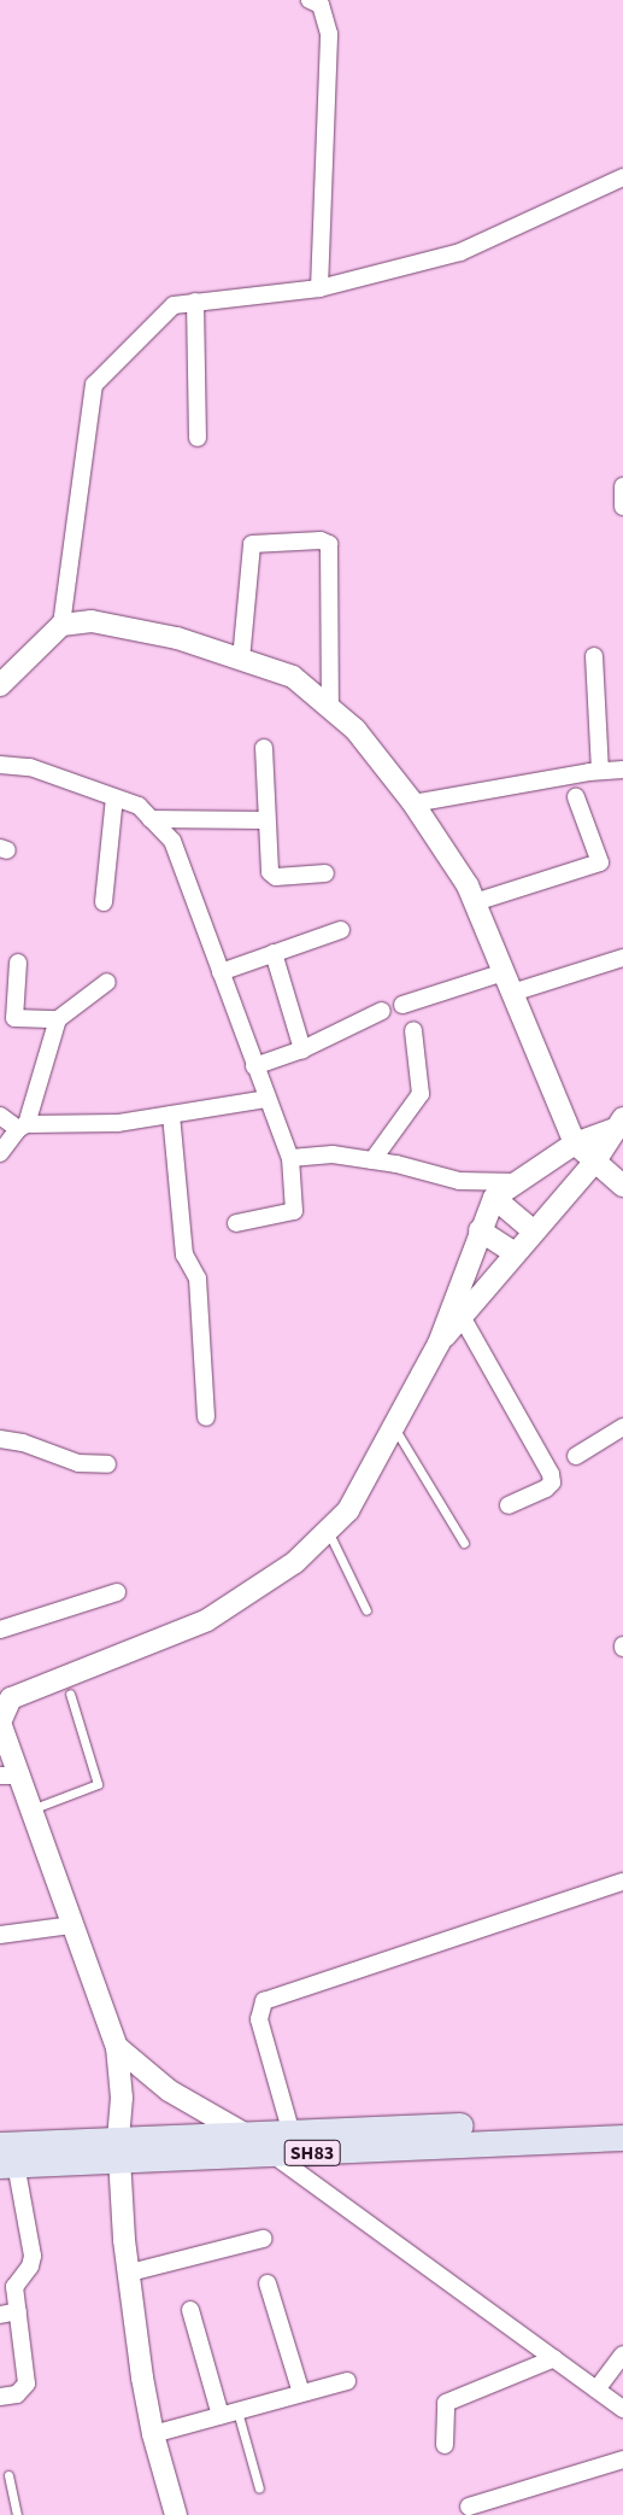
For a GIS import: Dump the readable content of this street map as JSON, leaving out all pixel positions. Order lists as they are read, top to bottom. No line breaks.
{"streets":{"main road":["SH83"]}}
